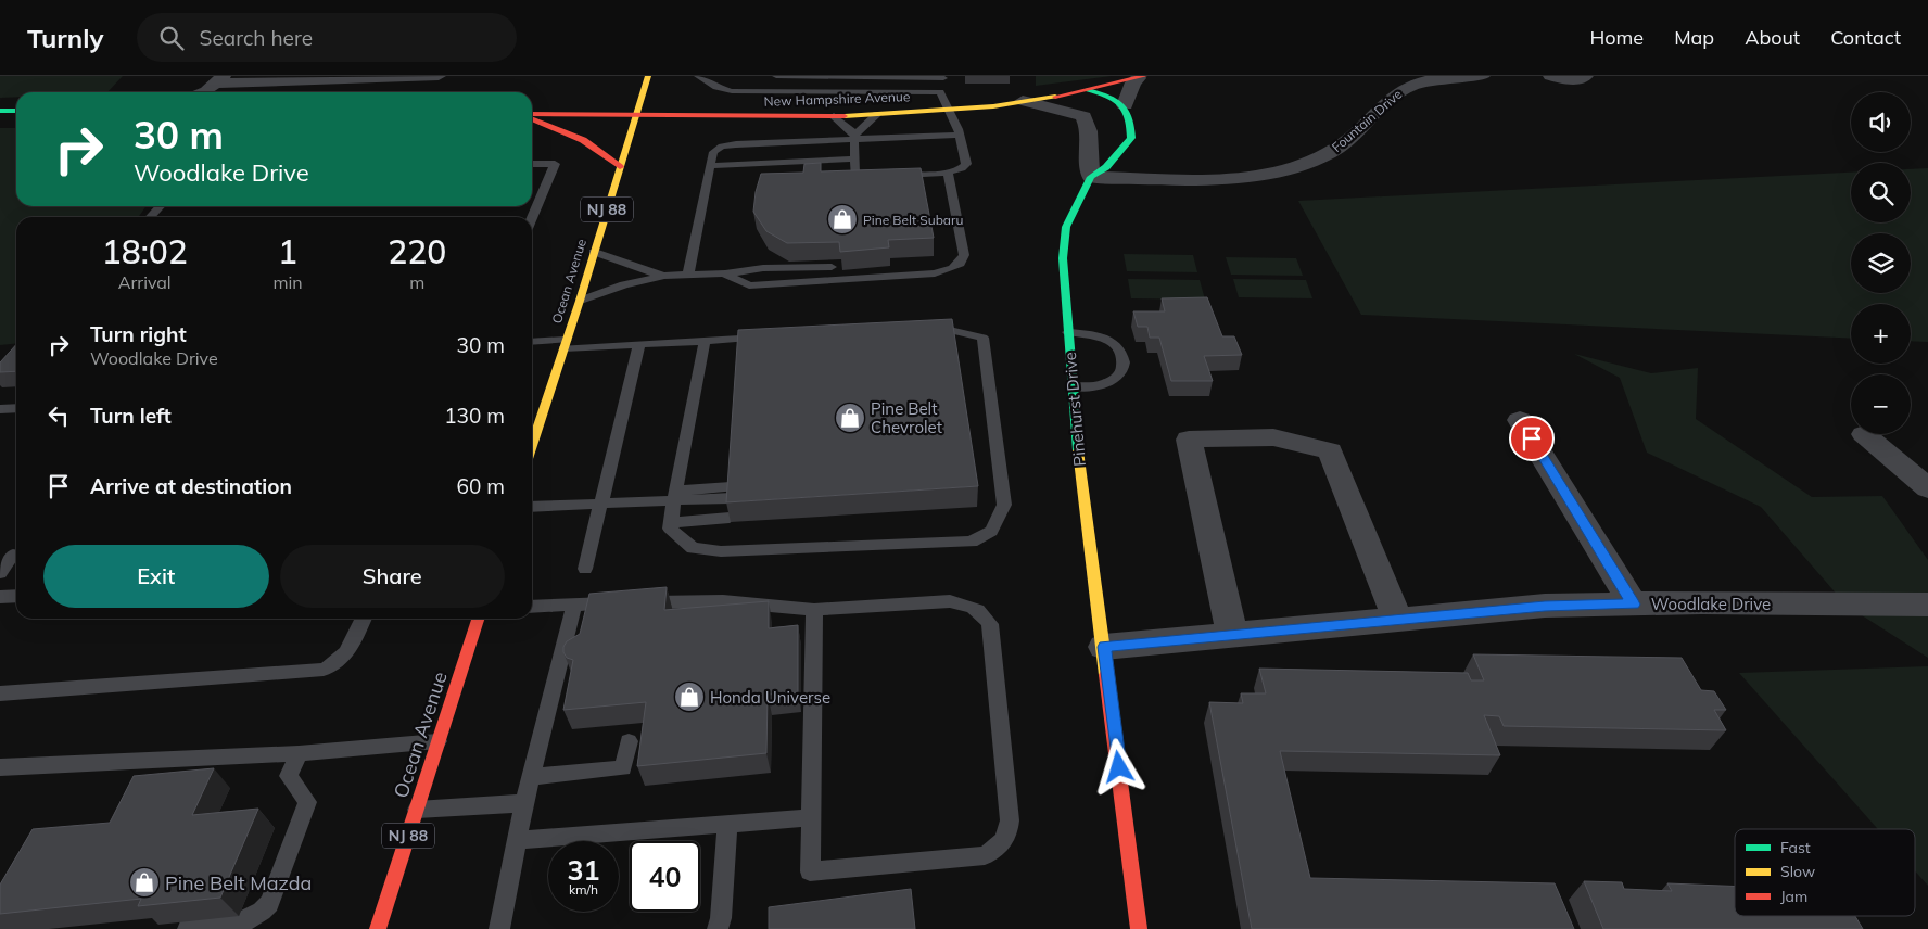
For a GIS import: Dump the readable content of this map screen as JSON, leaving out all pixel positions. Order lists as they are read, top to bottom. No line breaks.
{"streets":{"main road":["New Hampshire Avenue","NJ 88","Ocean Avenue","Pinehurst Drive"],"street":["Fountain Drive","Woodlake Drive"]},"crossings":[["New Hampshire Avenue","Ocean Avenue"],["Fountain Drive","Pinehurst Drive"],["Pinehurst Drive","Woodlake Drive"]],"places":{"shop":["Pine Belt Subaru","Pine Belt Chevrolet","Honda Universe","Pine Belt Mazda"]},"legend":["Fast","Slow","Jam"],"page":{"header":"Turnly","search":"Search here","nav":["Home","Map","About","Contact"],"map_buttons":["+","−"],"turn":["30 m","Woodlake Drive"],"eta":["18:02","Arrival","1","min","220","m"],"list":[{"name":"Turn right","note":"Woodlake Drive","value":"30 m"},{"name":"Turn left","value":"130 m"},{"name":"Arrive at destination","value":"60 m"}],"buttons":["Exit","Share"],"speed":"31 km/h","limit":"40"}}
